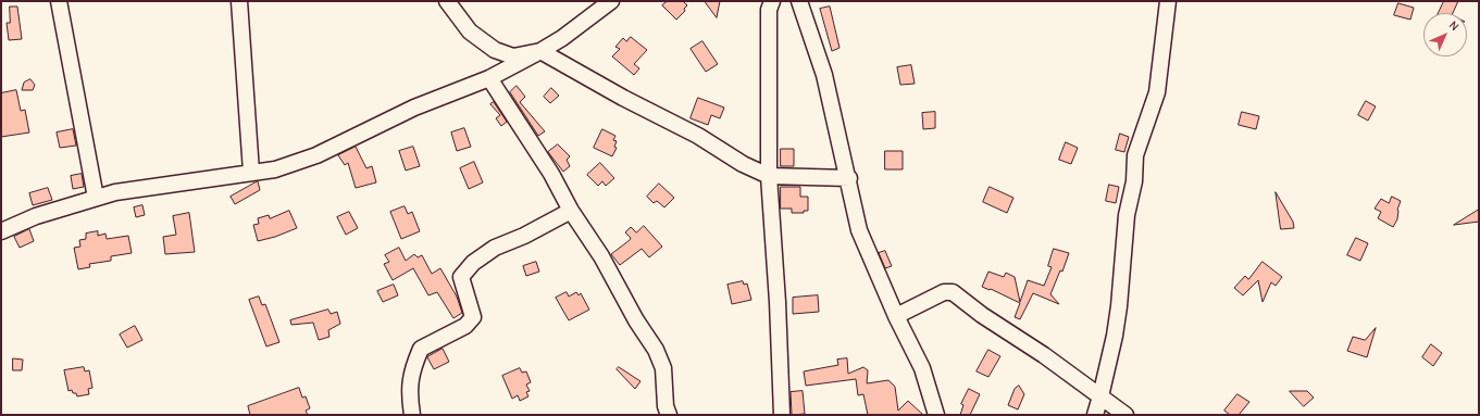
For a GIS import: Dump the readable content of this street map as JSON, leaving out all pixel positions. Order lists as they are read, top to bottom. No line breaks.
{"north":"top right"}
